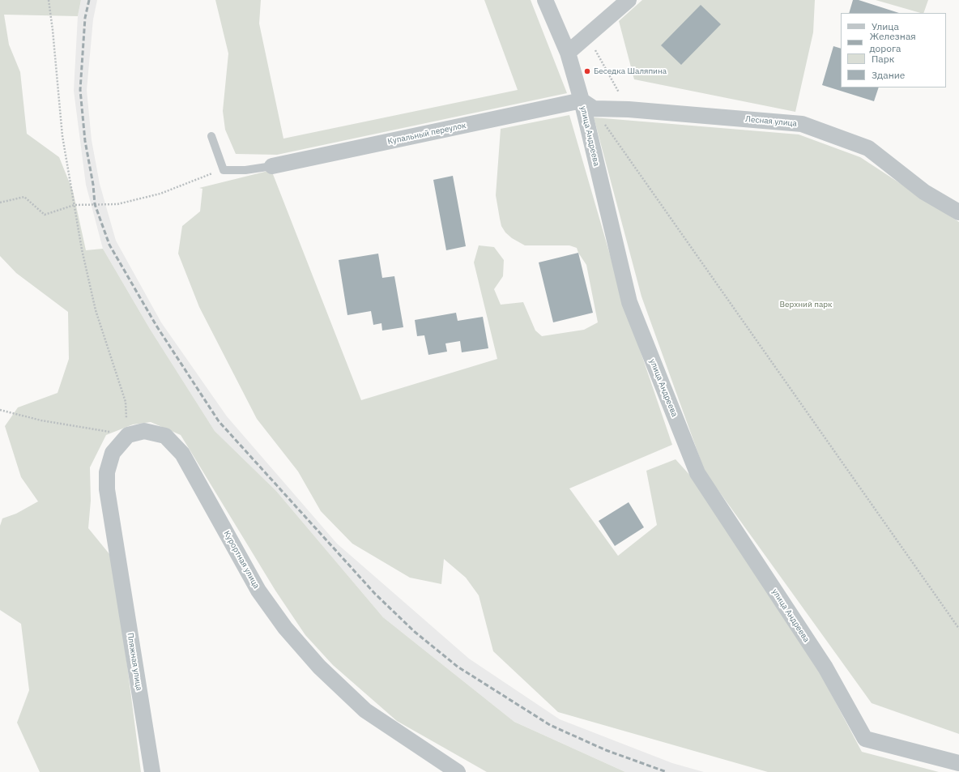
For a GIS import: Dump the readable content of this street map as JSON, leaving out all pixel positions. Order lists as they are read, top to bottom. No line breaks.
{"streets":{"street":["Лесная улица","Купальный переулок","улица Андреева","Курортная улица","Пляжная улица"]},"crossings":[["Лесная улица","Купальный переулок"],["Лесная улица","улица Андреева"],["Купальный переулок","улица Андреева"],["Курортная улица","Пляжная улица"]],"parks":["Верхний парк"],"places":["Беседка Шаляпина"],"legend":["Улица","Железная дорога","Парк","Здание"]}
